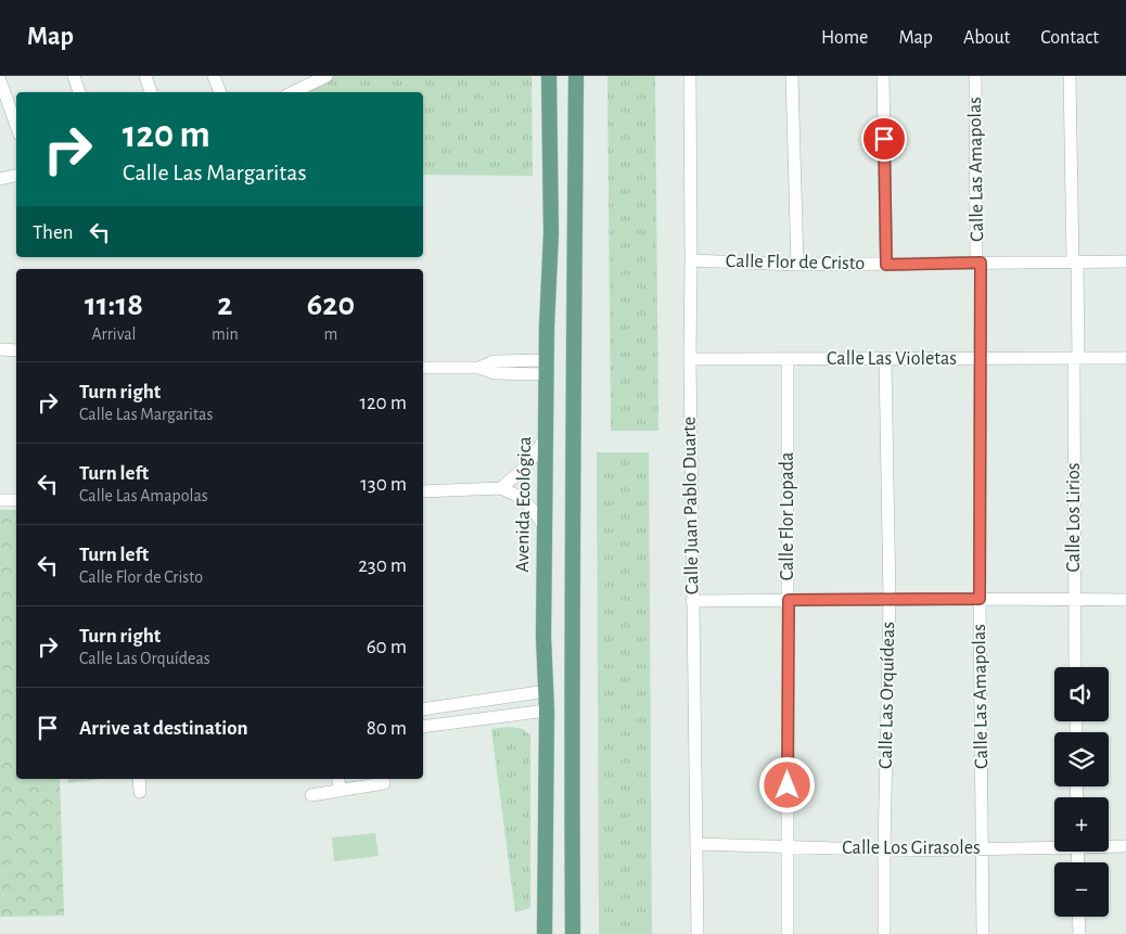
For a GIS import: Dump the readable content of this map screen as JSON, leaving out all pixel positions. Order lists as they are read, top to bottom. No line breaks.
{"streets":{"main road":["Avenida Ecológica"],"street":["Calle Las Amapolas","Calle Flor de Cristo","Calle Las Violetas","Calle Juan Pablo Duarte","Calle Flor Lopada","Calle Los Lirios","Calle Las Orquídeas","Calle Los Girasoles"]},"crossings":[["Calle Las Amapolas","Calle Flor de Cristo"],["Calle Las Amapolas","Calle Las Violetas"],["Calle Las Amapolas","Calle Los Girasoles"],["Calle Flor de Cristo","Calle Juan Pablo Duarte"],["Calle Flor de Cristo","Calle Los Lirios"],["Calle Las Violetas","Calle Juan Pablo Duarte"],["Calle Las Violetas","Calle Flor Lopada"],["Calle Las Violetas","Calle Los Lirios"],["Calle Las Violetas","Calle Las Orquídeas"],["Calle Juan Pablo Duarte","Calle Los Girasoles"],["Calle Flor Lopada","Calle Los Girasoles"],["Calle Las Orquídeas","Calle Los Girasoles"]],"page":{"header":"Map","nav":["Home","Map","About","Contact"],"turn":["120 m","Calle Las Margaritas"],"then":"Then","eta":["11:18","Arrival","2","min","620","m"],"list":[{"name":"Turn right","note":"Calle Las Margaritas","value":"120 m"},{"name":"Turn left","note":"Calle Las Amapolas","value":"130 m"},{"name":"Turn left","note":"Calle Flor de Cristo","value":"230 m"},{"name":"Turn right","note":"Calle Las Orquídeas","value":"60 m"},{"name":"Arrive at destination","value":"80 m"}],"map_buttons":["+","−"]}}
